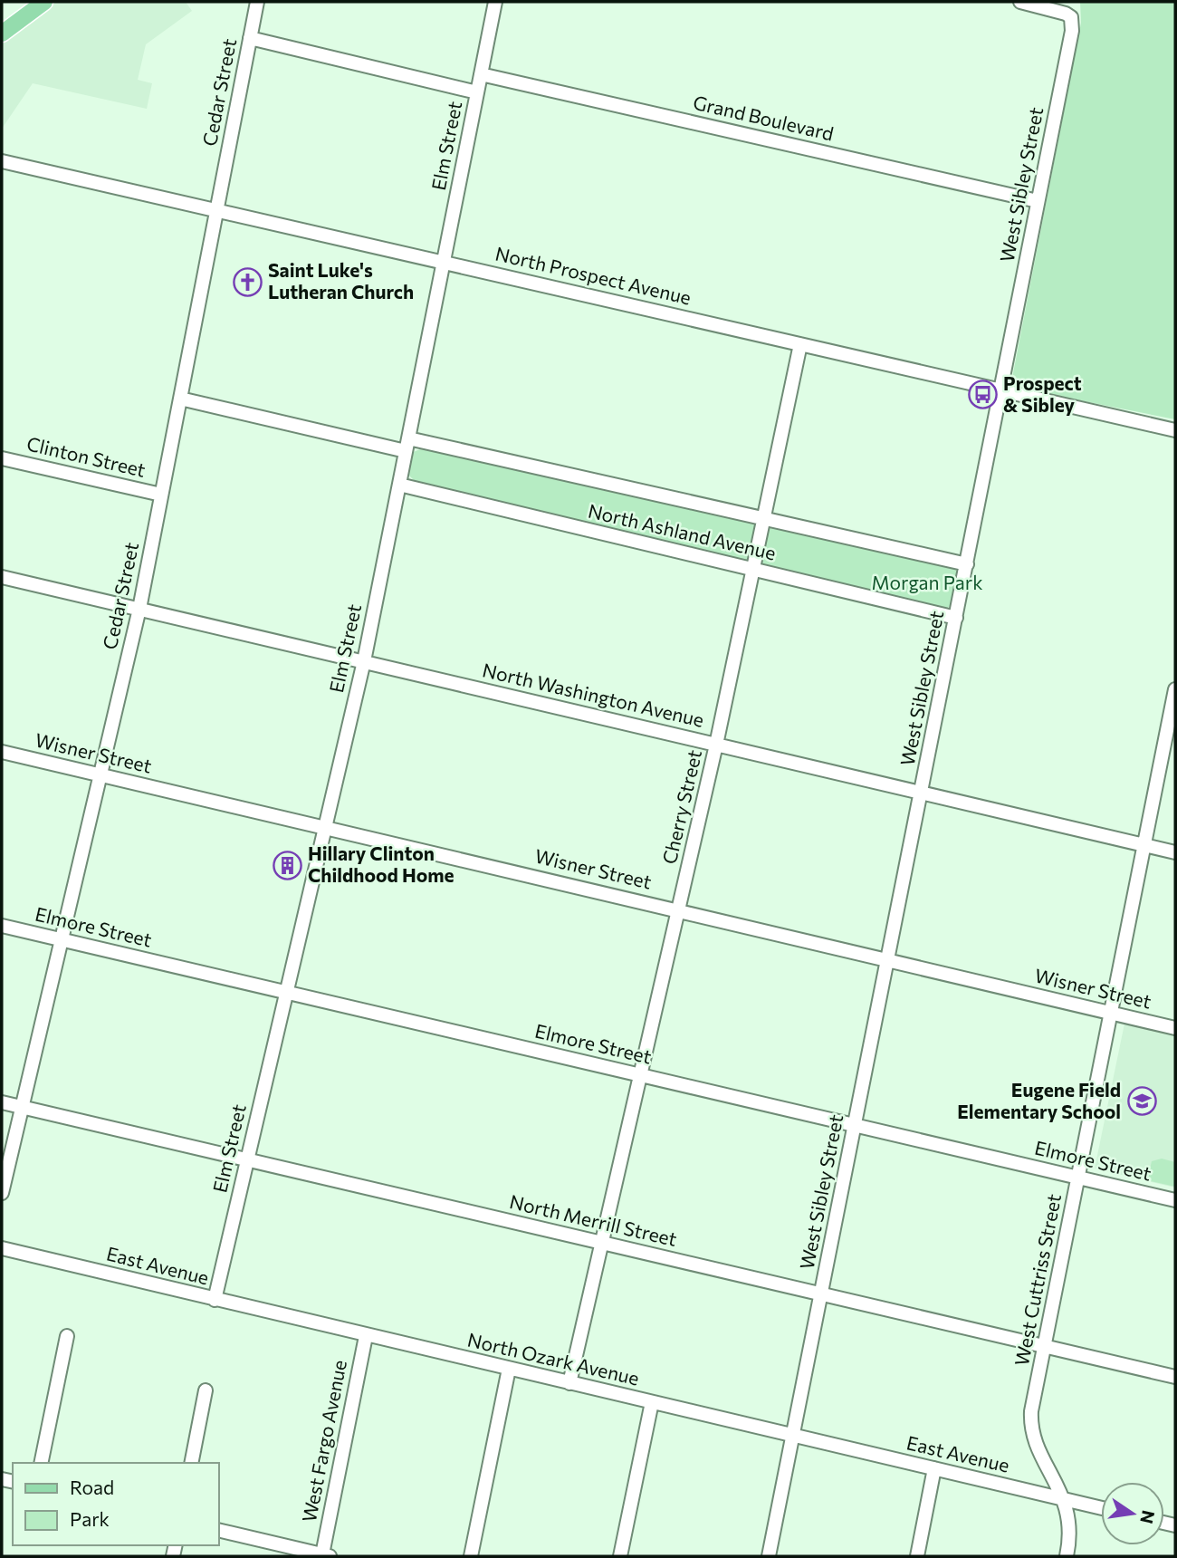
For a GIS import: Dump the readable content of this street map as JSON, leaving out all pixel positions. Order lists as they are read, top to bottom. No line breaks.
{"streets":{"street":["Cedar Street","Grand Boulevard","Elm Street","West Sibley Street","North Prospect Avenue","Clinton Street","North Ashland Avenue","North Washington Avenue","Wisner Street","Cherry Street","Elmore Street","North Merrill Street","East Avenue","West Cuttriss Street","North Ozark Avenue","West Fargo Avenue"]},"crossings":[["Cedar Street","North Prospect Avenue"],["Cedar Street","Clinton Street"],["Cedar Street","North Ashland Avenue"],["Cedar Street","North Washington Avenue"],["Cedar Street","Wisner Street"],["Cedar Street","Elmore Street"],["Cedar Street","North Merrill Street"],["Grand Boulevard","Elm Street"],["Grand Boulevard","West Sibley Street"],["Elm Street","North Prospect Avenue"],["Elm Street","North Ashland Avenue"],["Elm Street","North Washington Avenue"],["Elm Street","Wisner Street"],["Elm Street","Elmore Street"],["Elm Street","North Merrill Street"],["Elm Street","East Avenue"],["West Sibley Street","North Prospect Avenue"],["West Sibley Street","North Ashland Avenue"],["West Sibley Street","North Washington Avenue"],["West Sibley Street","Wisner Street"],["West Sibley Street","Elmore Street"],["West Sibley Street","North Merrill Street"],["West Sibley Street","East Avenue"],["West Sibley Street","North Ozark Avenue"],["North Prospect Avenue","Cherry Street"],["North Ashland Avenue","Cherry Street"],["North Washington Avenue","Cherry Street"],["North Washington Avenue","West Cuttriss Street"],["Wisner Street","Cherry Street"],["Wisner Street","West Cuttriss Street"],["Cherry Street","Elmore Street"],["Cherry Street","North Merrill Street"],["Cherry Street","North Ozark Avenue"],["Elmore Street","West Cuttriss Street"],["North Merrill Street","West Cuttriss Street"],["East Avenue","West Cuttriss Street"],["East Avenue","North Ozark Avenue"],["North Ozark Avenue","West Fargo Avenue"]],"parks":["Morgan Park"],"places":{"church":["Saint Luke's Lutheran Church"],"bus stop":["Prospect & Sibley"],"building":["Hillary Clinton Childhood Home"],"school or university":["Eugene Field Elementary School"]},"legend":["Road","Park"],"north":"right"}
